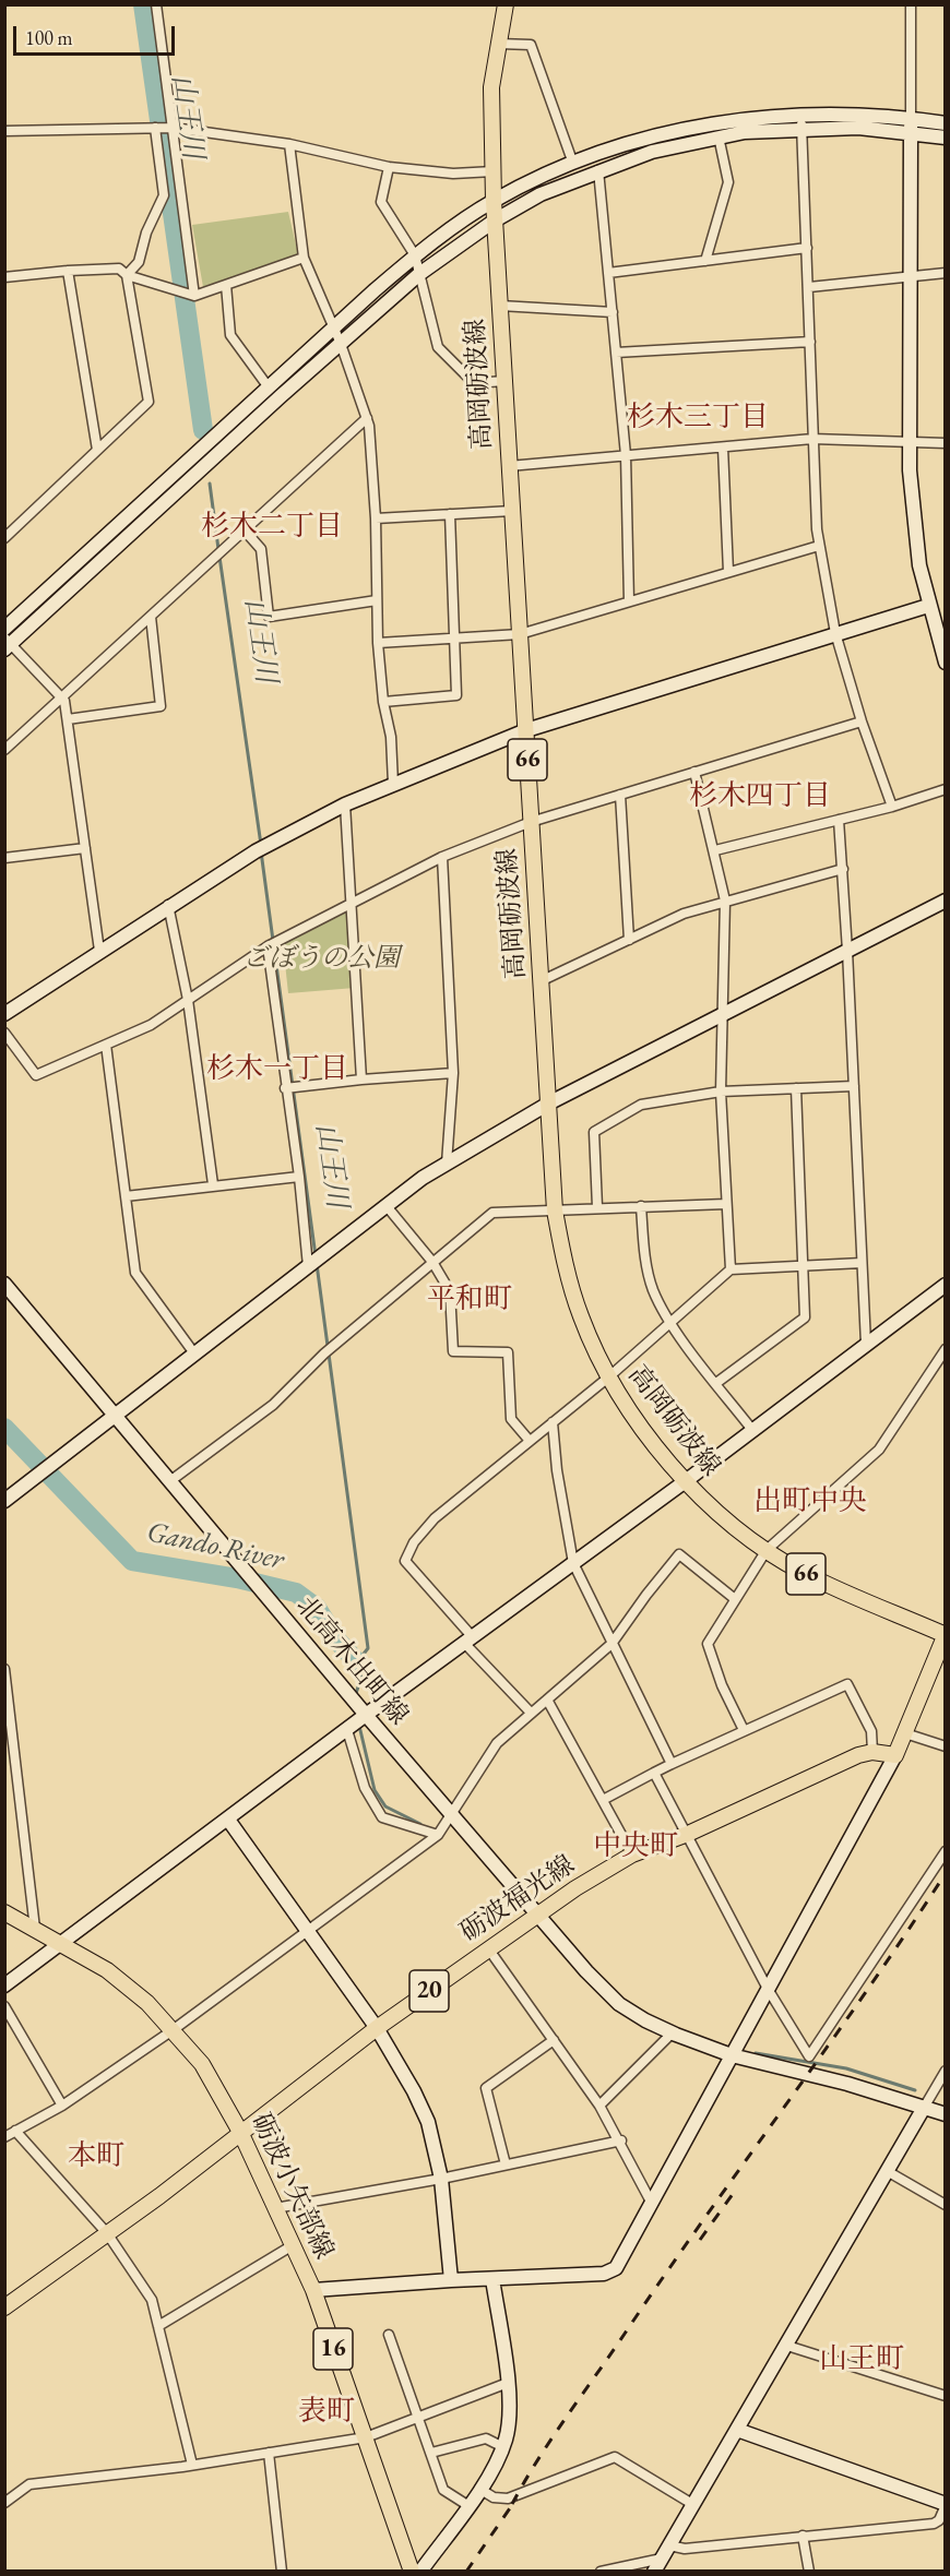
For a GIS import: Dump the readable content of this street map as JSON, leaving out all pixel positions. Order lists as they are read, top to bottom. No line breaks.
{"streets":{"main road":["高岡砺波線","66","砺波福光線","20","砺波小矢部線","16"],"street":["北高木出町線"]},"crossings":[["北高木出町線","砺波福光線"],["砺波福光線","砺波小矢部線"]],"districts":["杉木三丁目","杉木二丁目","杉木四丁目","杉木一丁目","平和町","出町中央","中央町","本町","山王町","表町"],"water":["山王川","Gando River"],"parks":["ごぼうの公園"],"scale_bar":"100 m"}
